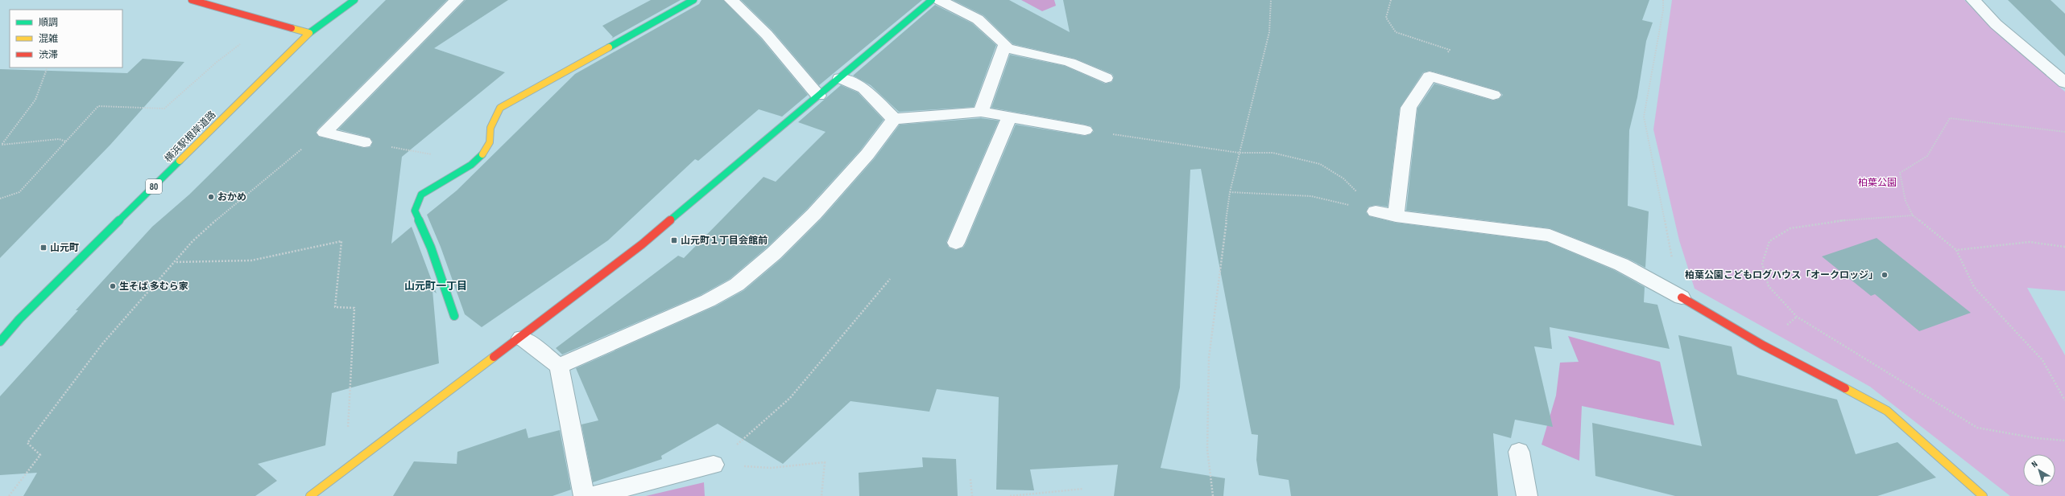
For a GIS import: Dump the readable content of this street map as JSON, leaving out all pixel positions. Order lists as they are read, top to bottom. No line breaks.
{"streets":{"street":["横浜駅根岸道路","80"]},"districts":["山元町一丁目"],"parks":["柏葉公園"],"places":{"other":["おかめ","柏葉公園こどもログハウス「オークロッジ」","生そば 多むら家"],"transit":["山元町１丁目会館前","山元町"]},"legend":["順調","混雑","渋滞"],"north":"top left"}
